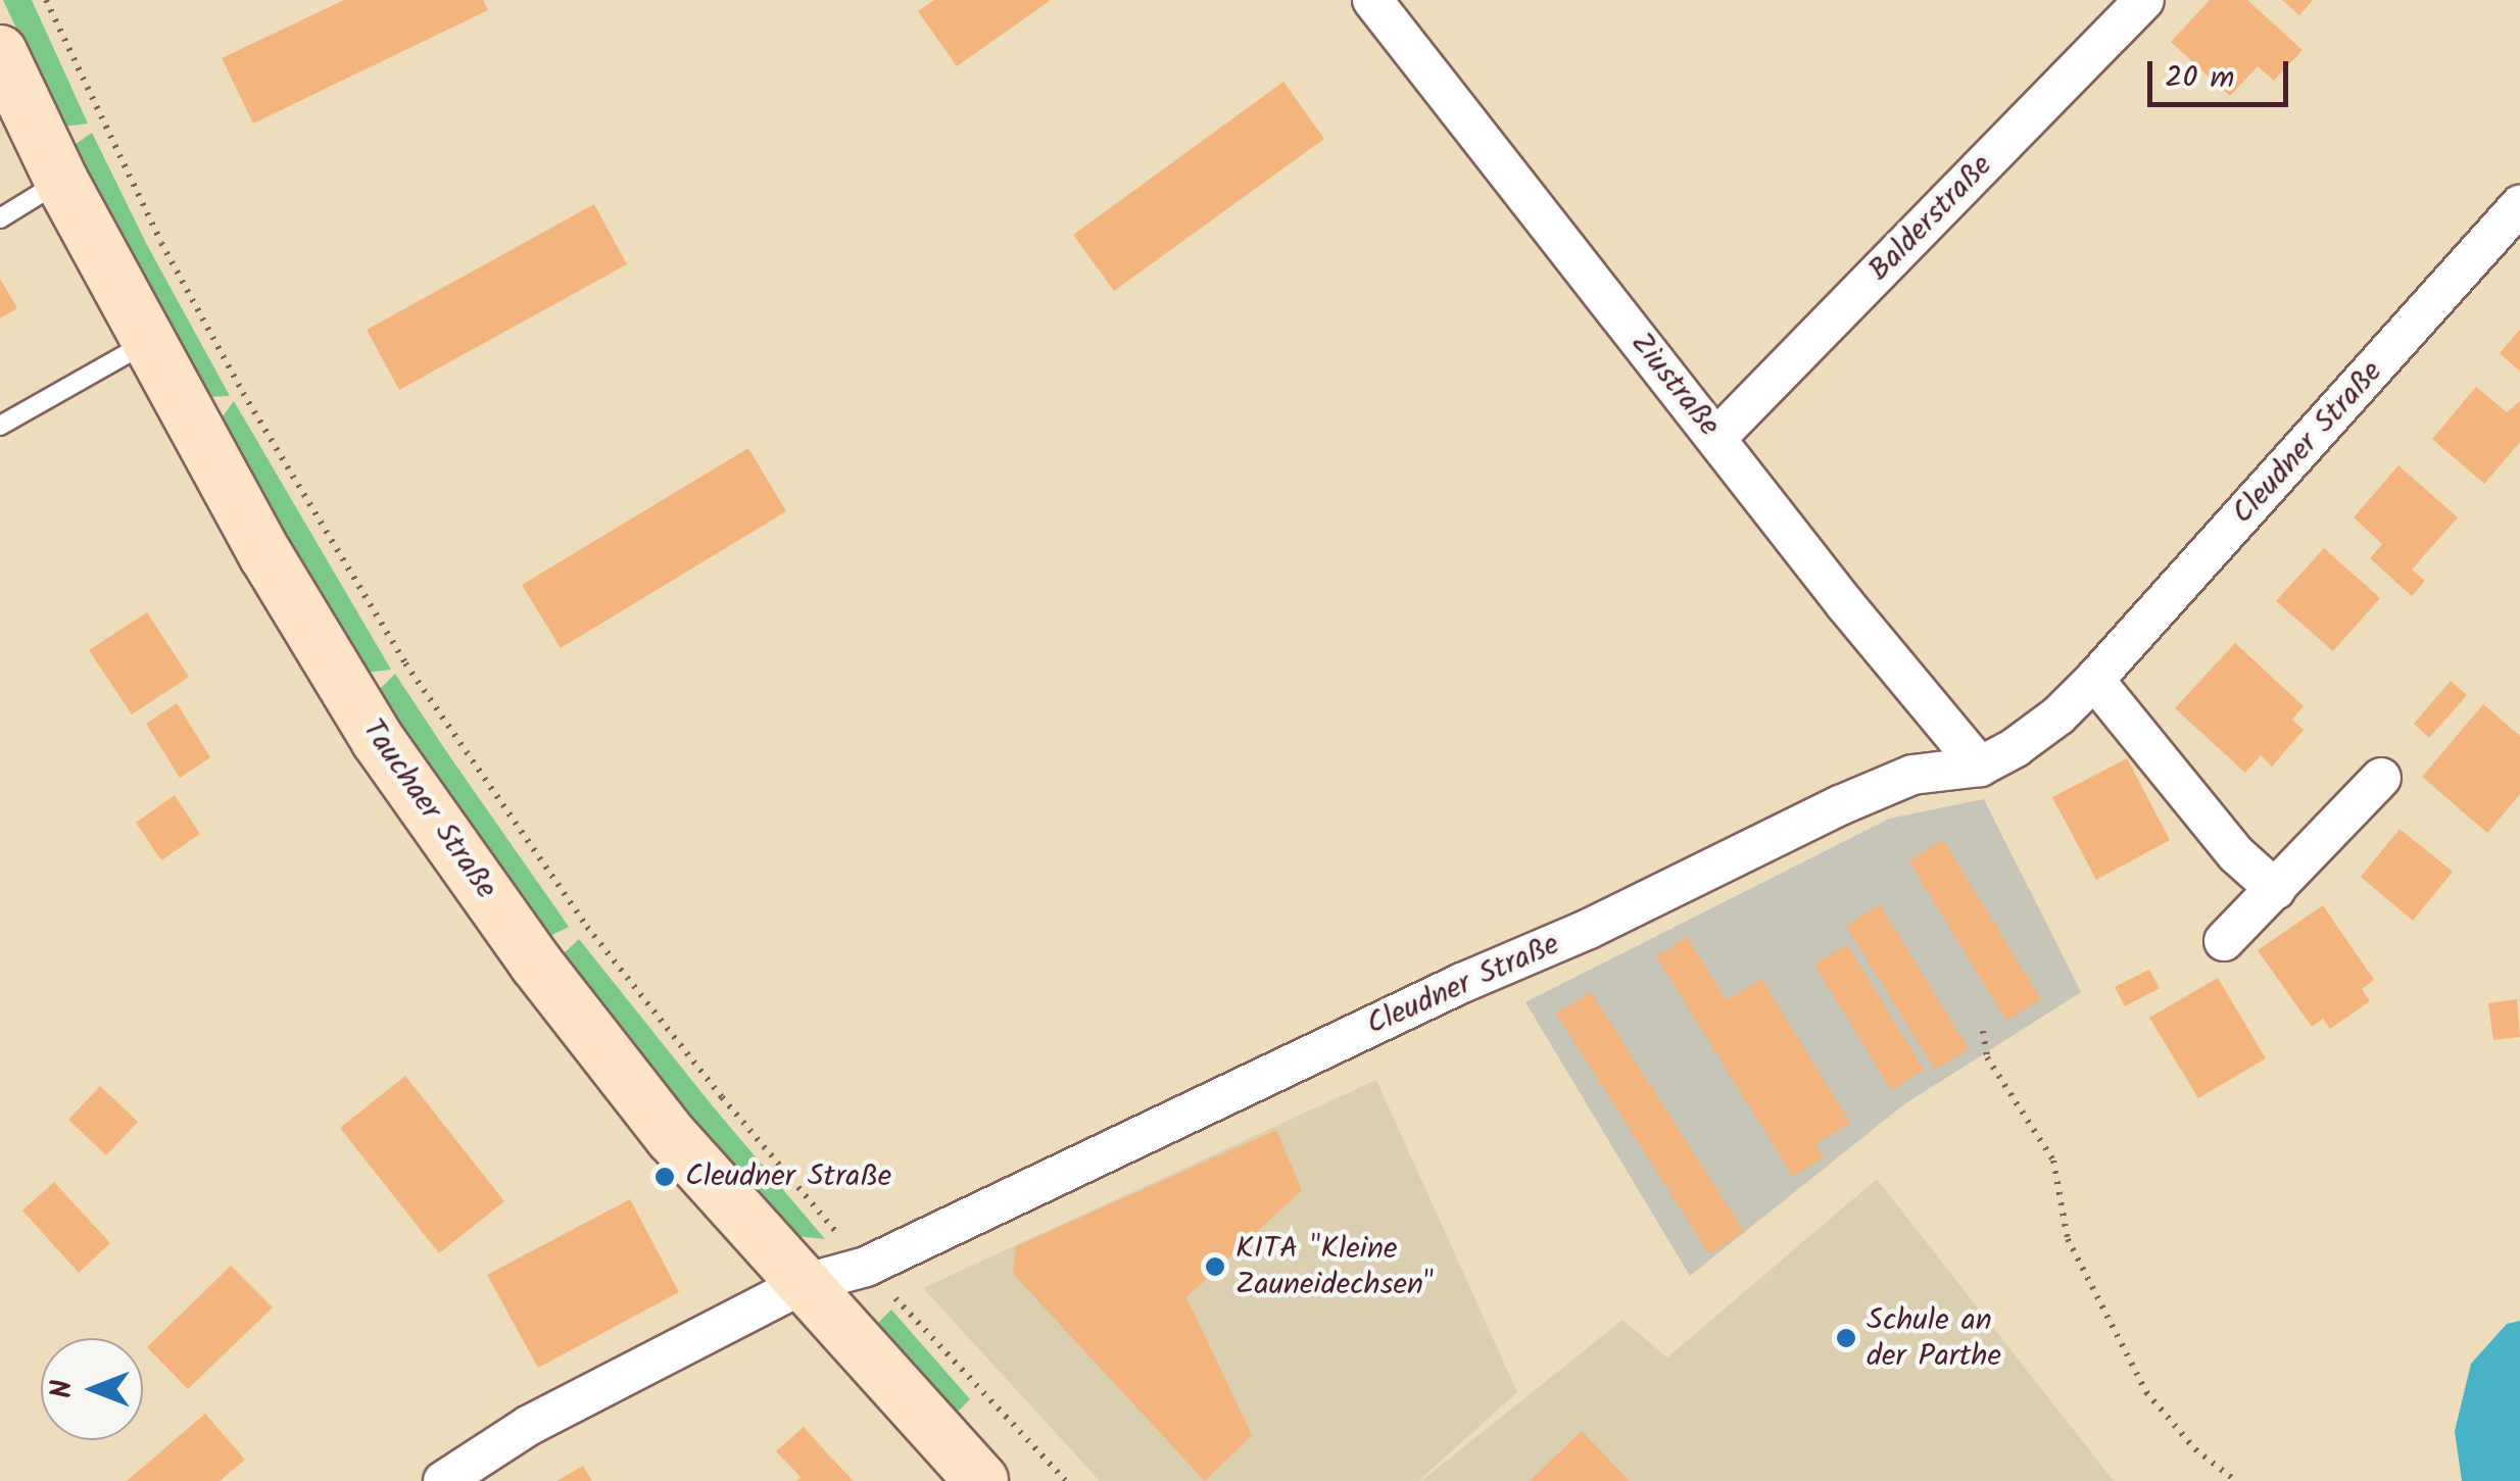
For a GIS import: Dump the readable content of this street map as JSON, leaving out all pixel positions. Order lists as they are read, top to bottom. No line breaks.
{"streets":{"main road":["Tauchaer Straße"],"street":["Balderstraße","Ziustraße","Cleudner Straße"]},"crossings":[["Balderstraße","Ziustraße"],["Ziustraße","Cleudner Straße"],["Cleudner Straße","Tauchaer Straße"]],"places":["Cleudner Straße","KITA \"Kleine Zauneidechsen\"","Schule an der Parthe"],"scale_bar":"20 m","north":"left"}
